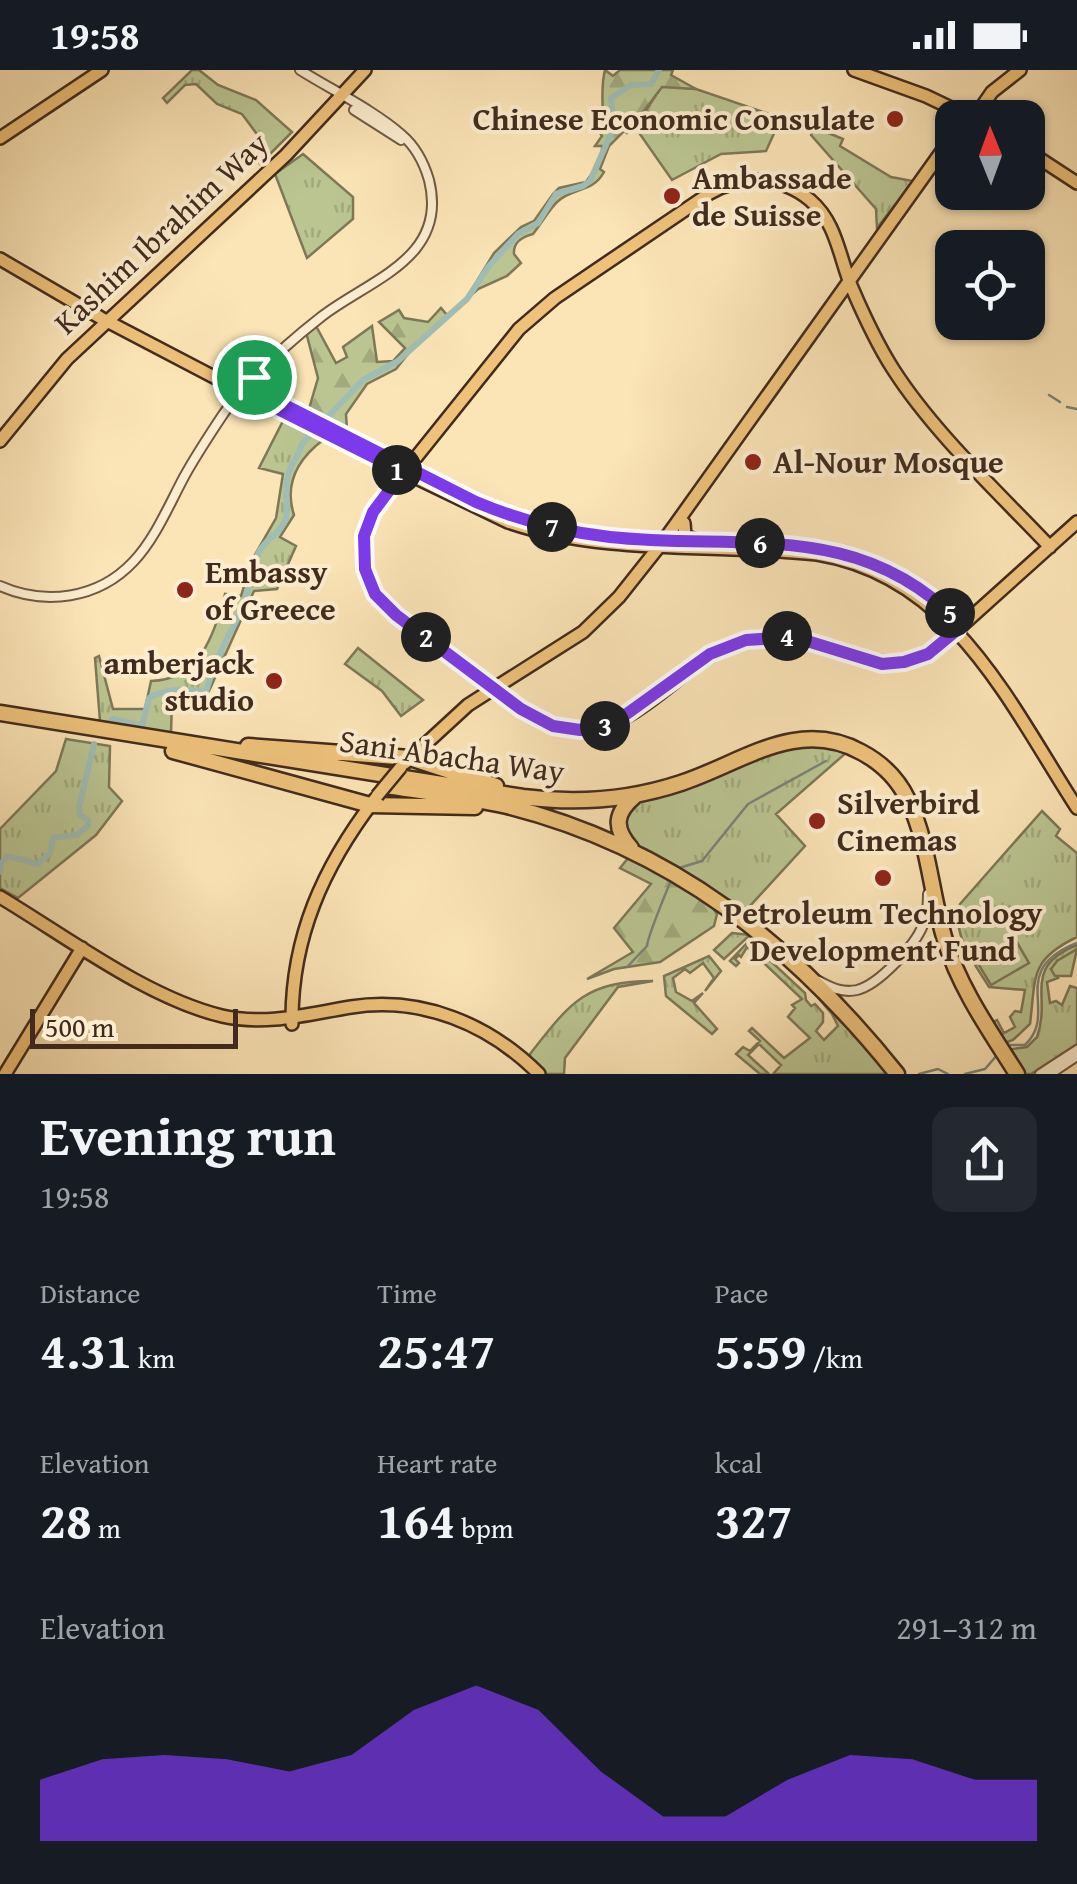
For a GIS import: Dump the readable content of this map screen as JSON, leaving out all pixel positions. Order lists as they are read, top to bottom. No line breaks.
{"streets":{"highway":["Sani Abacha Way"],"main road":["Kashim Ibrahim Way"]},"places":["Chinese Economic Consulate","Ambassade de Suisse","Al-Nour Mosque","Embassy of Greece","amberjack studio","Silverbird Cinemas","Petroleum Technology Development Fund"],"scale_bar":"500 m","north":"top","page":{"status":"19:58","pins":["1","7","6","5","4","2","3"],"scale":"500 m","heading":["Evening run","19:58"],"stats":[["Distance","4.31 km"],["Time","25:47"],["Pace","5:59 /km"],["Elevation","28 m"],["Heart rate","164 bpm"],["kcal","327"]],"chart":["Elevation","291–312 m"]}}
